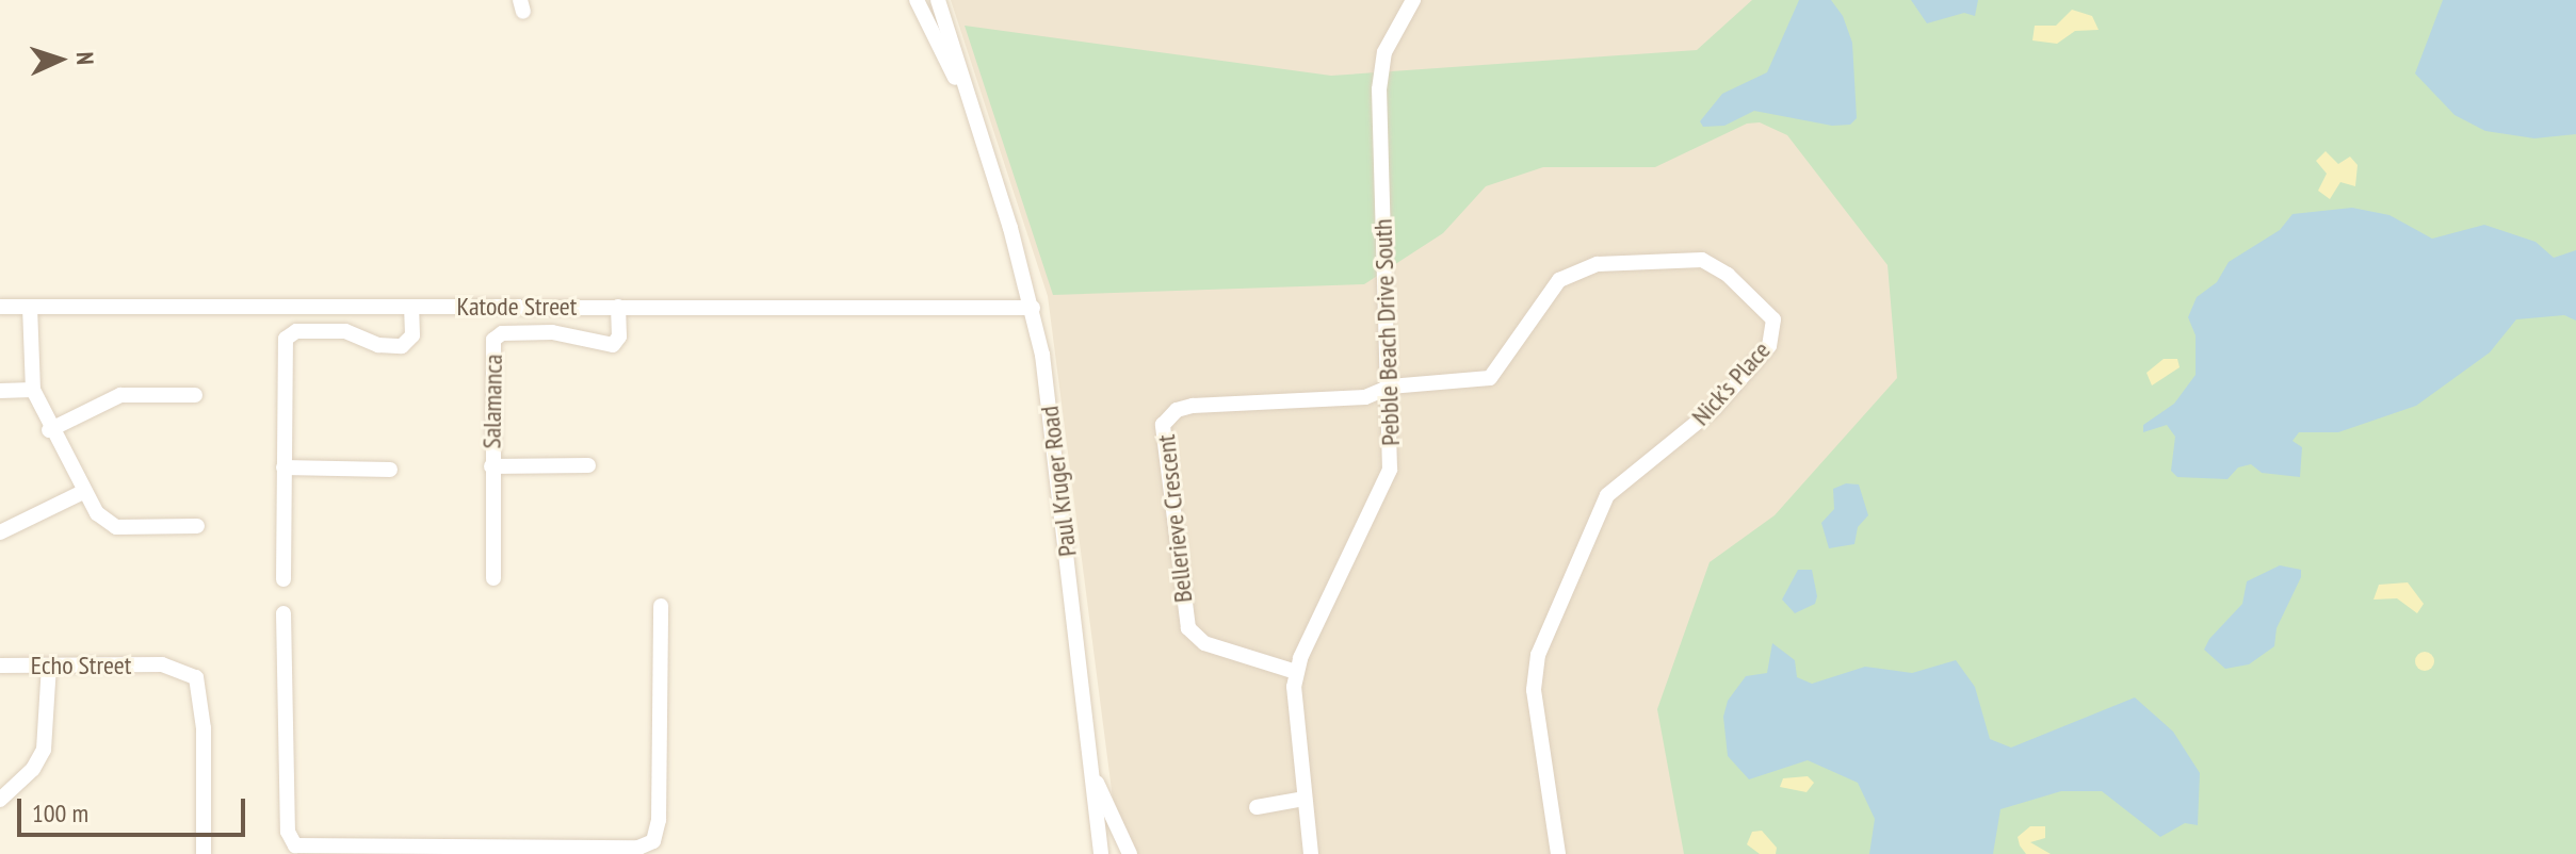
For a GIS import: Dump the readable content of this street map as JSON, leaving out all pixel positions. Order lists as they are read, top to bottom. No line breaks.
{"streets":{"street":["Katode Street","Pebble Beach Drive South","Nick’s Place","Salamanca","Paul Kruger Road","Bellerieve Crescent","Echo Street"]},"crossings":[["Katode Street","Salamanca"],["Katode Street","Paul Kruger Road"],["Pebble Beach Drive South","Nick’s Place"],["Pebble Beach Drive South","Bellerieve Crescent"],["Nick’s Place","Bellerieve Crescent"]],"scale_bar":"100 m","north":"right"}
